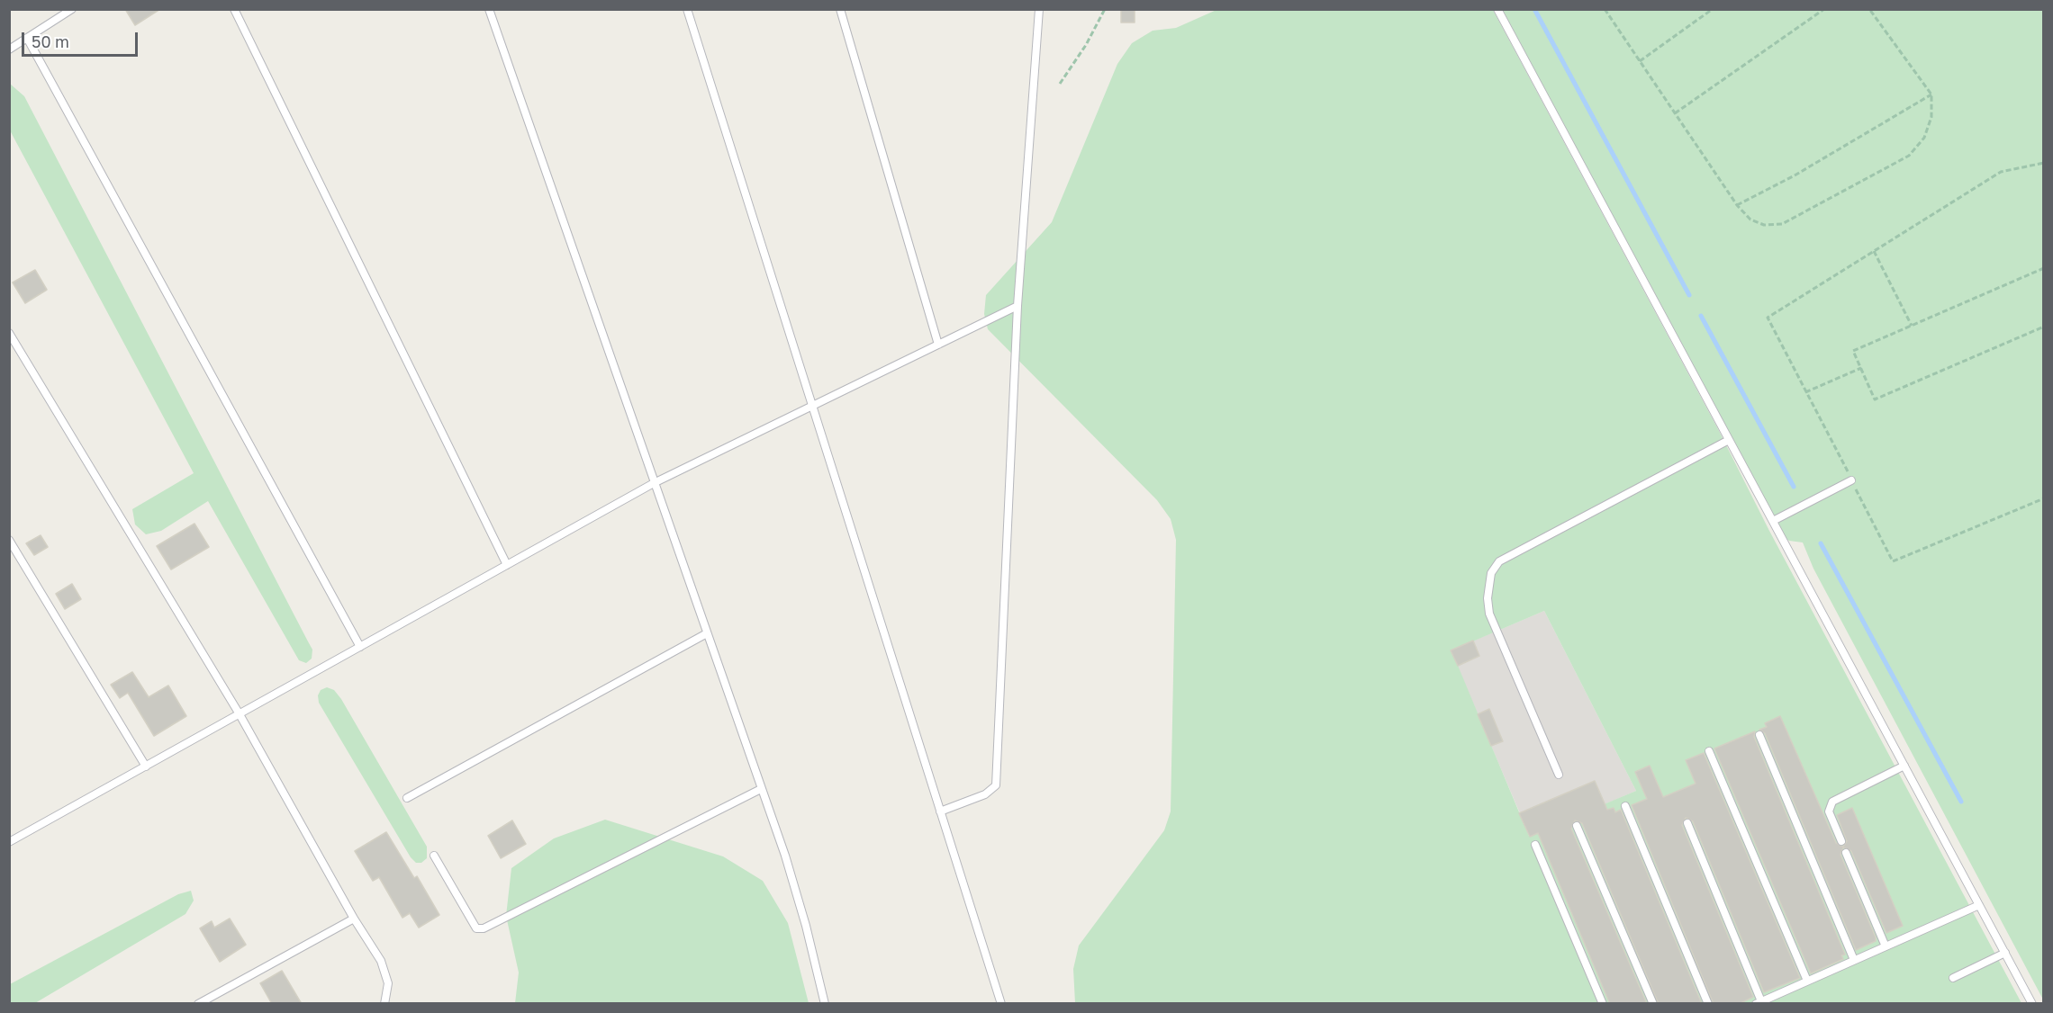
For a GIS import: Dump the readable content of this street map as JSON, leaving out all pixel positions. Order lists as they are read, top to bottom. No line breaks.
{"scale_bar":"50 m"}
